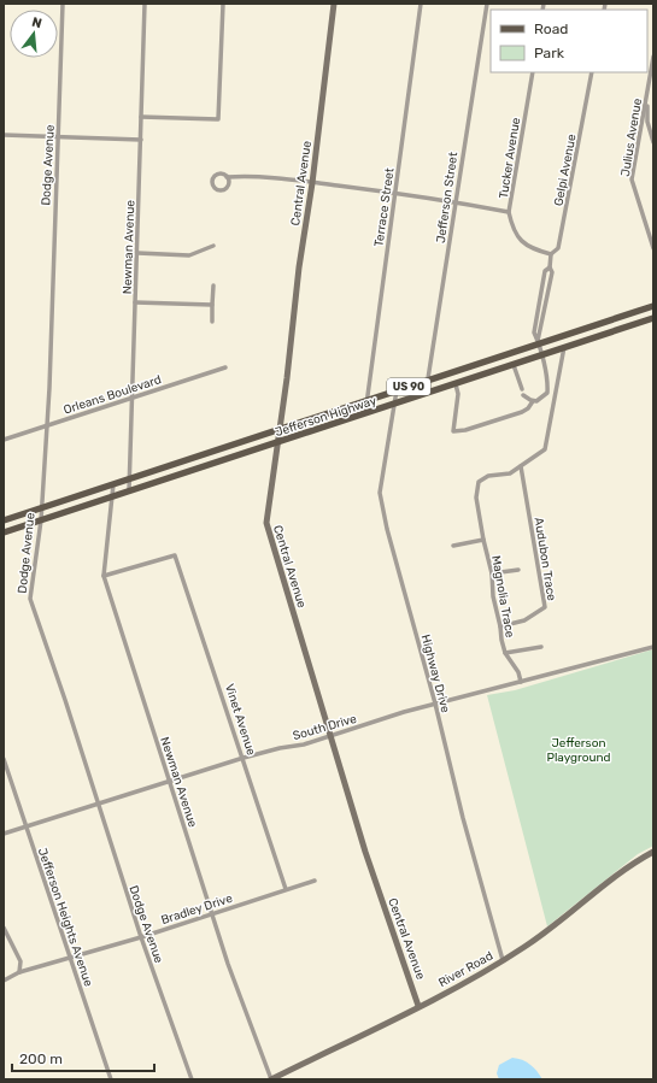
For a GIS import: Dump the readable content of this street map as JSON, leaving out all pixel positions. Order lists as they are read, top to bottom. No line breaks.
{"streets":{"main road":["Central Avenue","US 90","Jefferson Highway","River Road"],"street":["Julius Avenue","Tucker Avenue","Dodge Avenue","Gelpi Avenue","Jefferson Street","Terrace Street","Newman Avenue","Orleans Boulevard","Audubon Trace","Magnolia Trace","Highway Drive","Vinet Avenue","South Drive","Bradley Drive","Jefferson Heights Avenue"]},"crossings":[["Tucker Avenue","Gelpi Avenue"],["Dodge Avenue","Orleans Boulevard"],["Dodge Avenue","Jefferson Highway"],["Dodge Avenue","South Drive"],["Dodge Avenue","Bradley Drive"],["Gelpi Avenue","Jefferson Highway"],["Central Avenue","Jefferson Highway"],["Central Avenue","South Drive"],["Central Avenue","River Road"],["Jefferson Street","Jefferson Highway"],["Terrace Street","Jefferson Highway"],["Newman Avenue","Orleans Boulevard"],["Newman Avenue","Jefferson Highway"],["Newman Avenue","Vinet Avenue"],["Newman Avenue","South Drive"],["Newman Avenue","Bradley Drive"],["Newman Avenue","River Road"],["Jefferson Highway","Highway Drive"],["Audubon Trace","Magnolia Trace"],["Magnolia Trace","South Drive"],["Highway Drive","South Drive"],["Highway Drive","River Road"],["Vinet Avenue","South Drive"],["Vinet Avenue","Bradley Drive"],["South Drive","Jefferson Heights Avenue"],["Bradley Drive","Jefferson Heights Avenue"]],"parks":["Jefferson Playground"],"legend":["Road","Park"],"scale_bar":"200 m","north":"top"}
